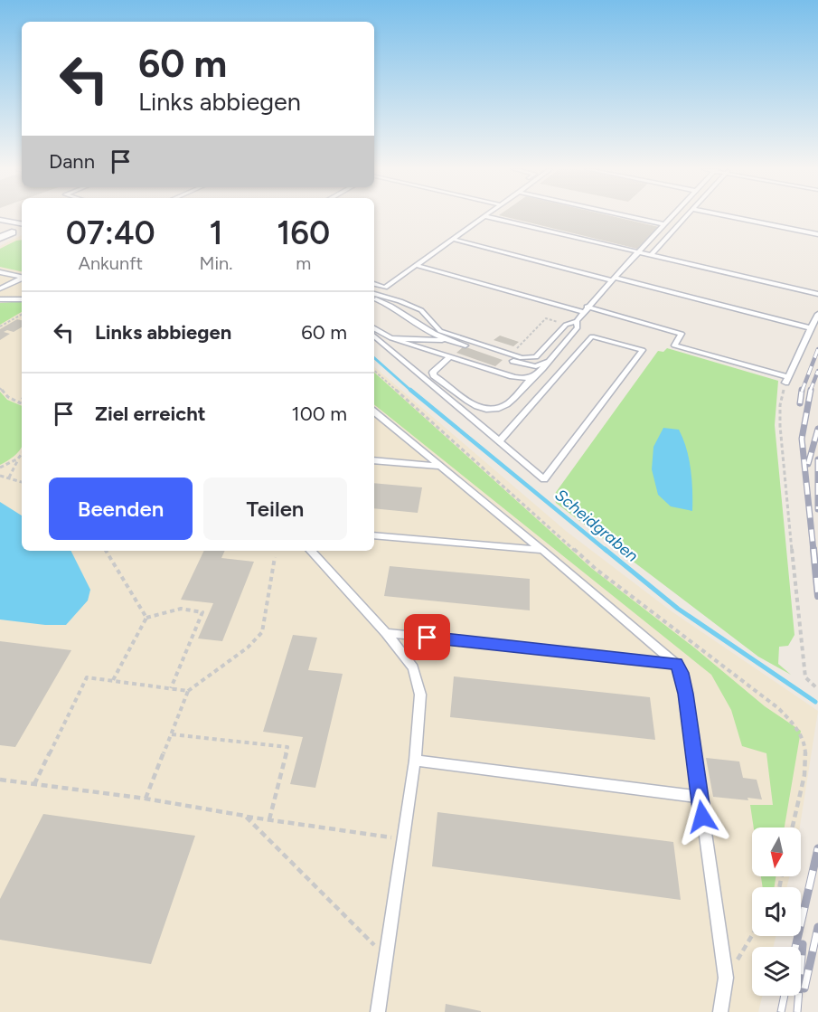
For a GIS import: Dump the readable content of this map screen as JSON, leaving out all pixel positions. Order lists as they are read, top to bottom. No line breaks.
{"water":["Scheidgraben"],"north":"bottom","page":{"turn":["60 m","Links abbiegen"],"then":"Dann","eta":["07:40","Ankunft","1","Min.","160","m"],"list":[{"name":"Links abbiegen","value":"60 m"},{"name":"Ziel erreicht","value":"100 m"}],"buttons":["Beenden","Teilen"]}}
